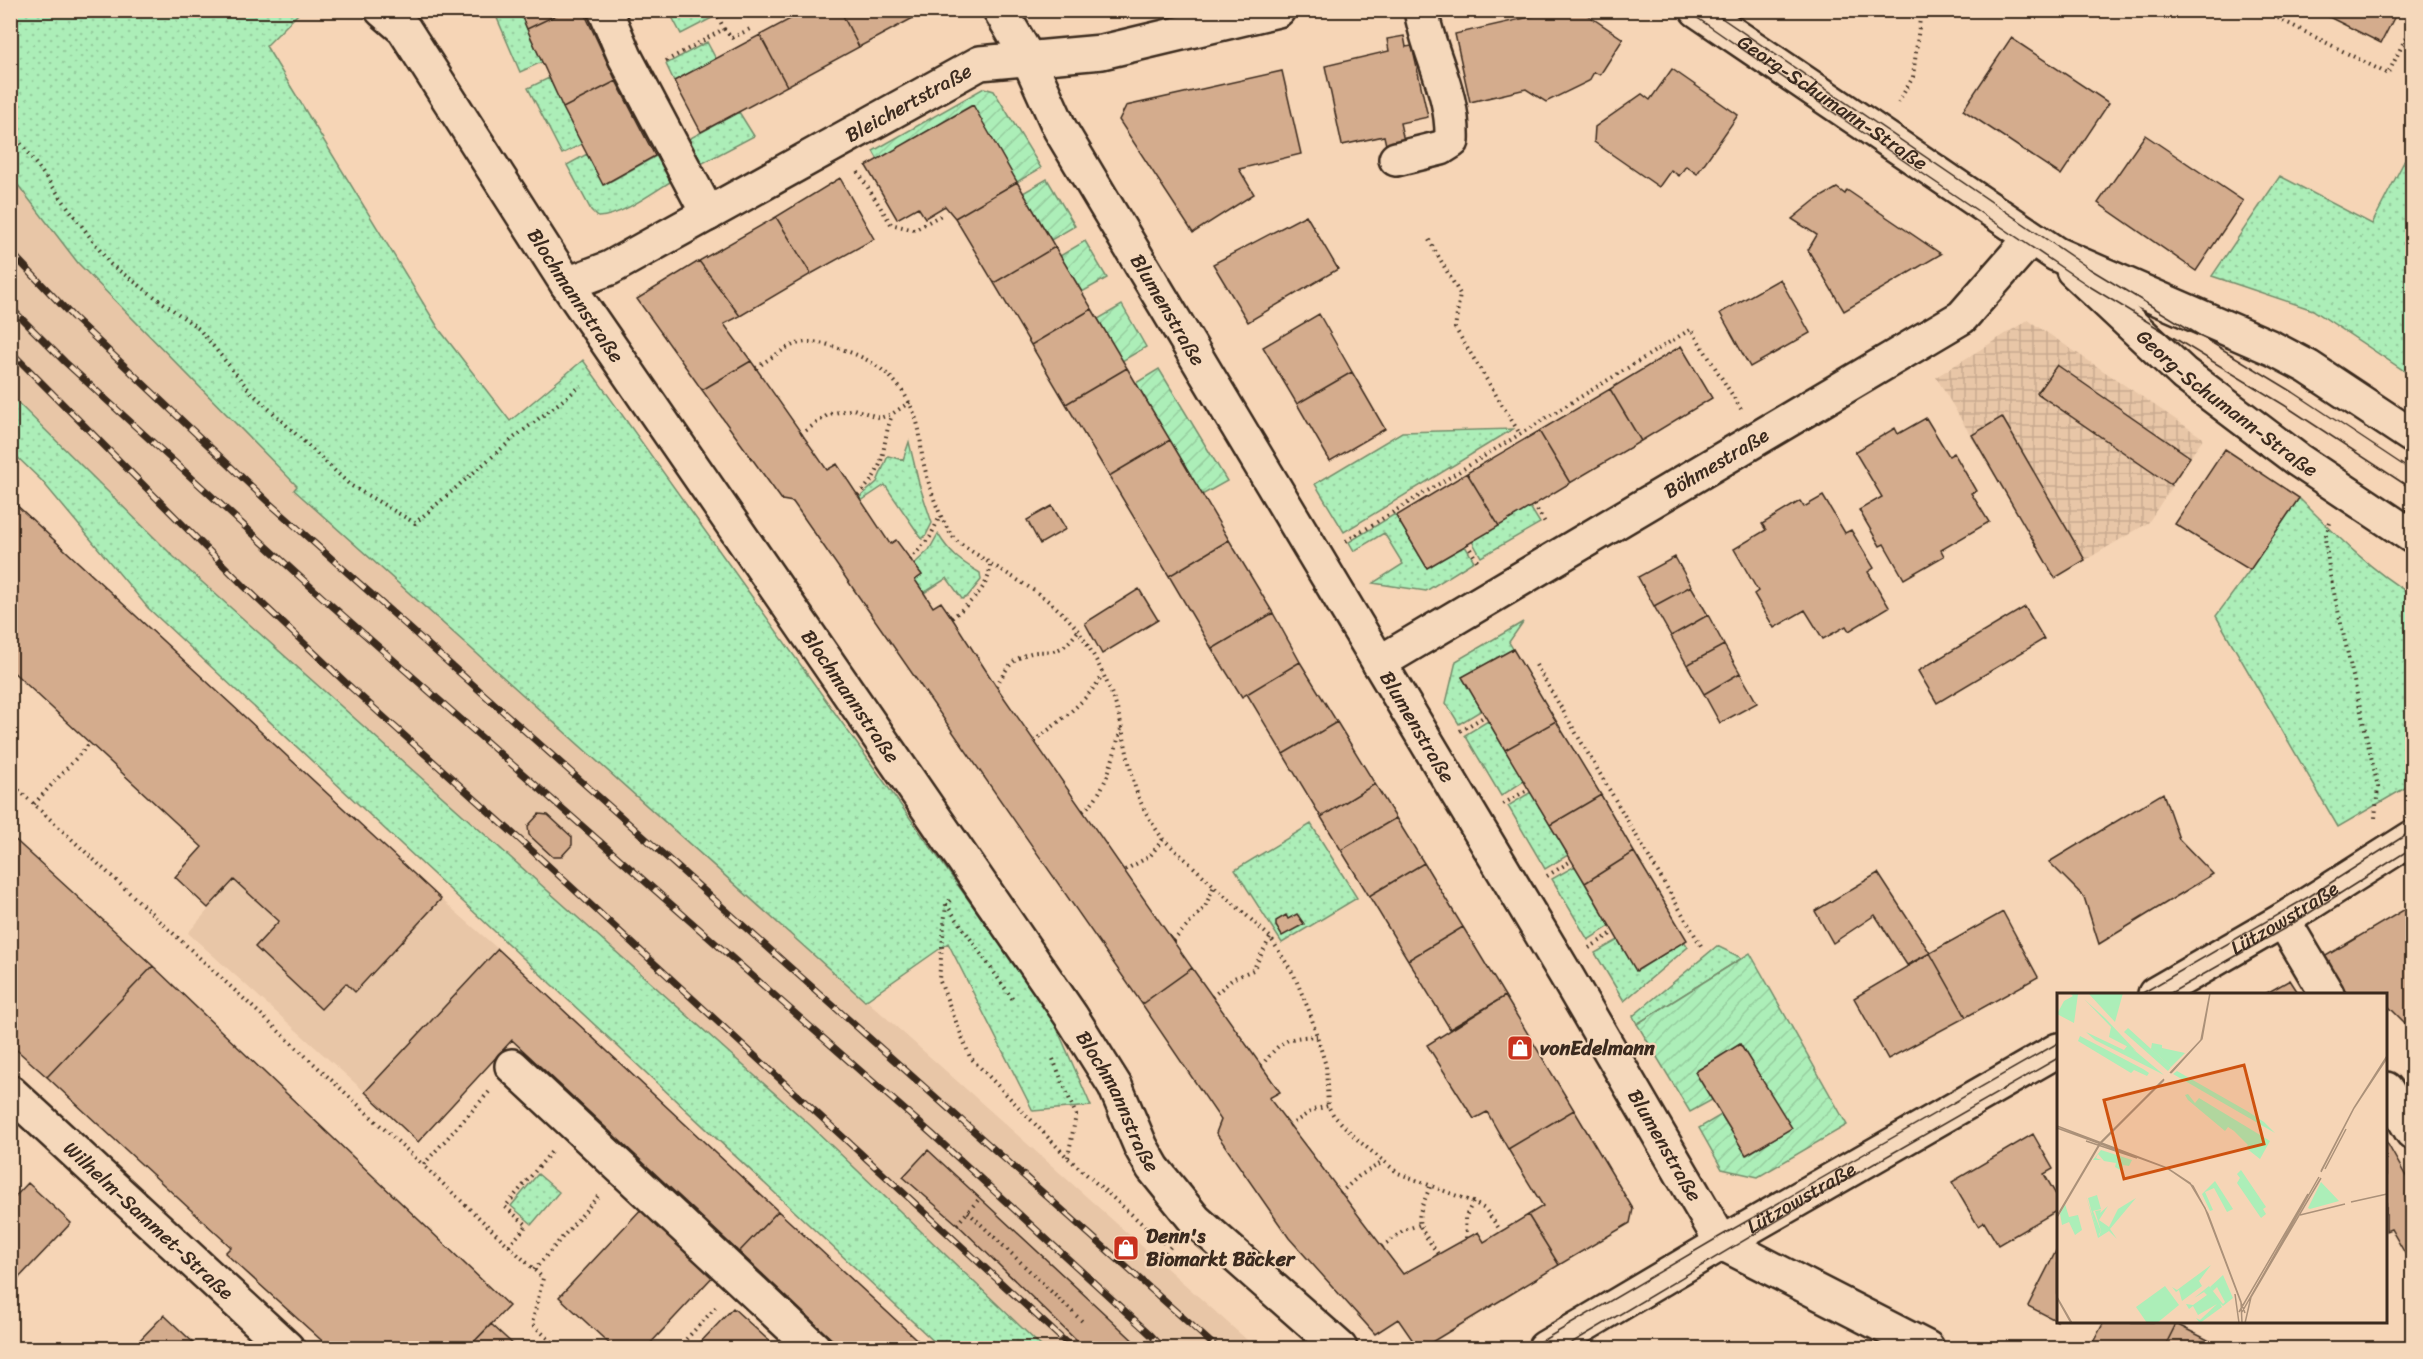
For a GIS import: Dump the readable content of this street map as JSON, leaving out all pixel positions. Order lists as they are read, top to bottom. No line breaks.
{"streets":{"street":["Georg-Schumann-Straße","Bleichertstraße","Blochmannstraße","Blumenstraße","Böhmestraße","Lützowstraße","Wilhelm-Sammet-Straße"]},"crossings":[["Georg-Schumann-Straße","Böhmestraße"],["Bleichertstraße","Blochmannstraße"],["Bleichertstraße","Blumenstraße"],["Blumenstraße","Böhmestraße"],["Blumenstraße","Lützowstraße"]],"places":{"shop":["vonEdelmann","Denn's Biomarkt Bäcker"]}}
